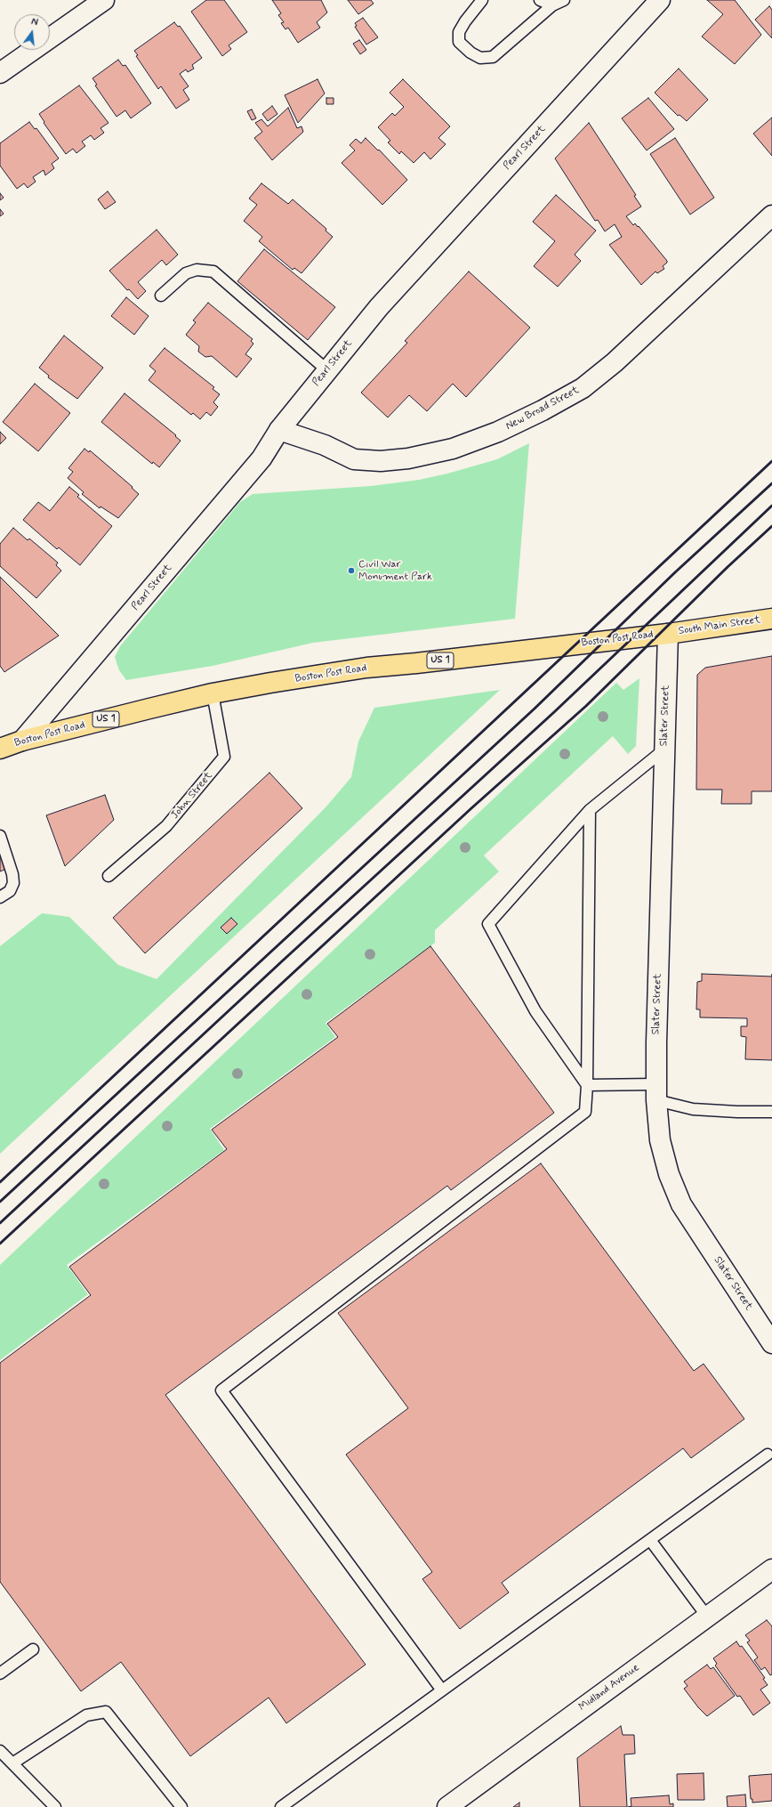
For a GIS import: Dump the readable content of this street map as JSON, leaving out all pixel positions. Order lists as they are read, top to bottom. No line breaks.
{"streets":{"main road":["South Main Street","Boston Post Road","US 1"],"street":["Pearl Street","New Broad Street","Slater Street","Midland Avenue"],"lane":["John Street"]},"crossings":[["Pearl Street","New Broad Street"],["Pearl Street","Boston Post Road"],["South Main Street","Boston Post Road"],["South Main Street","Slater Street"],["Boston Post Road","Slater Street"],["Boston Post Road","John Street"]],"places":["Civil War Monument Park"],"north":"top"}
